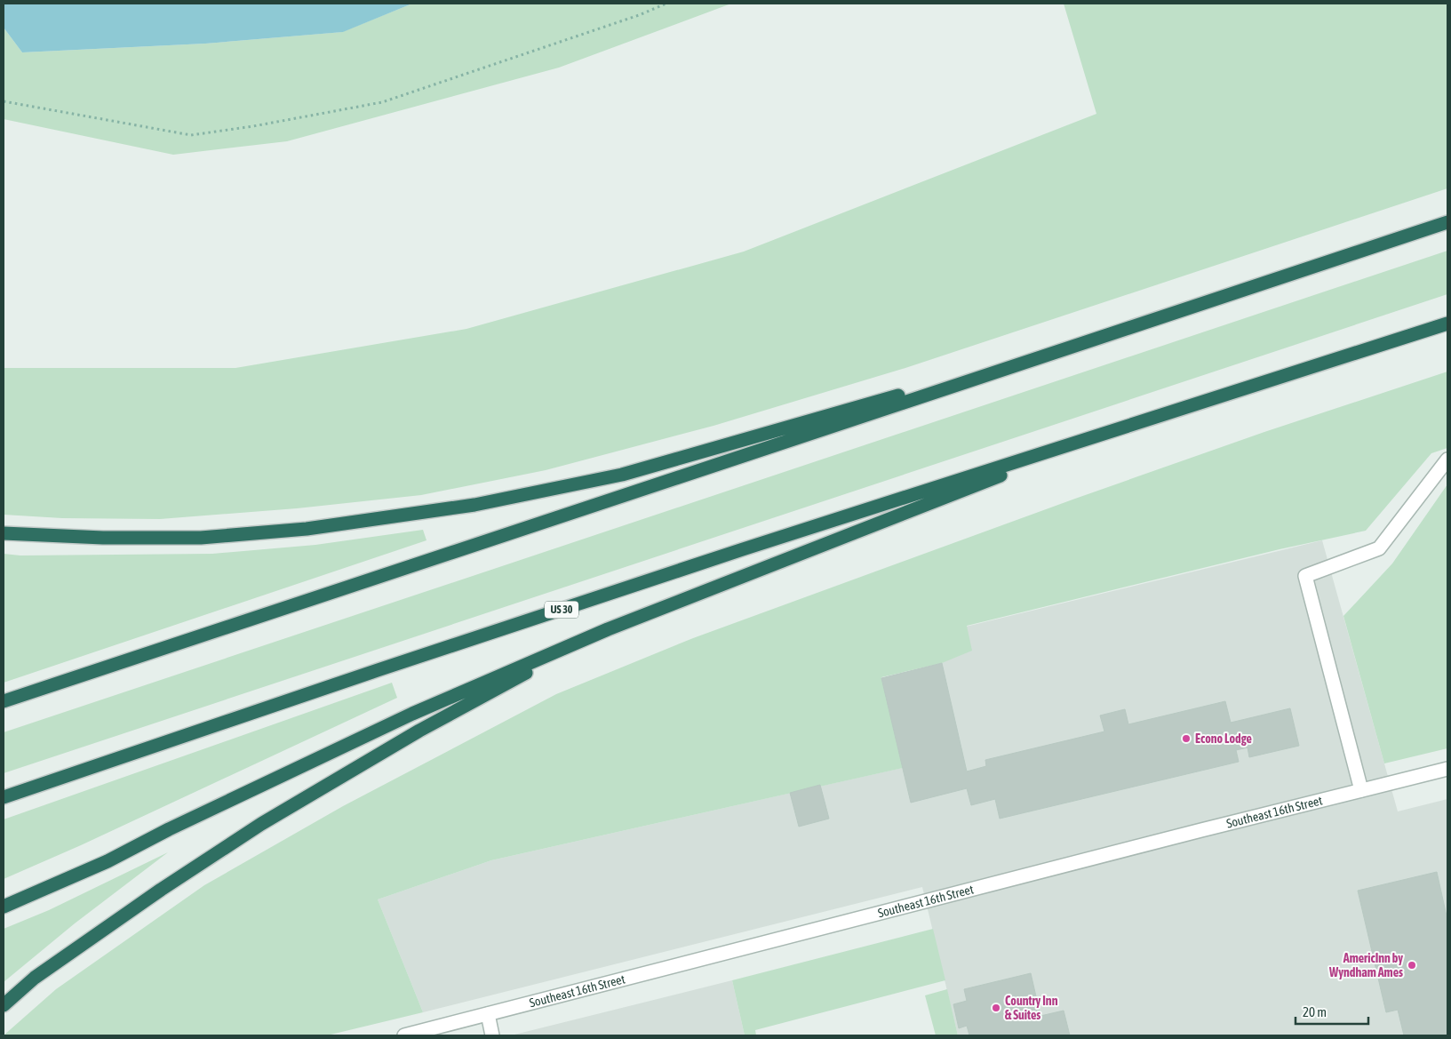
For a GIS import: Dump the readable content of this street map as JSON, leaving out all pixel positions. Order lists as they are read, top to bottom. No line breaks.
{"streets":{"highway":["US 30"],"street":["Southeast 16th Street"]},"places":["Econo Lodge","AmericInn by Wyndham Ames","Country Inn & Suites"],"scale_bar":"20 m"}
